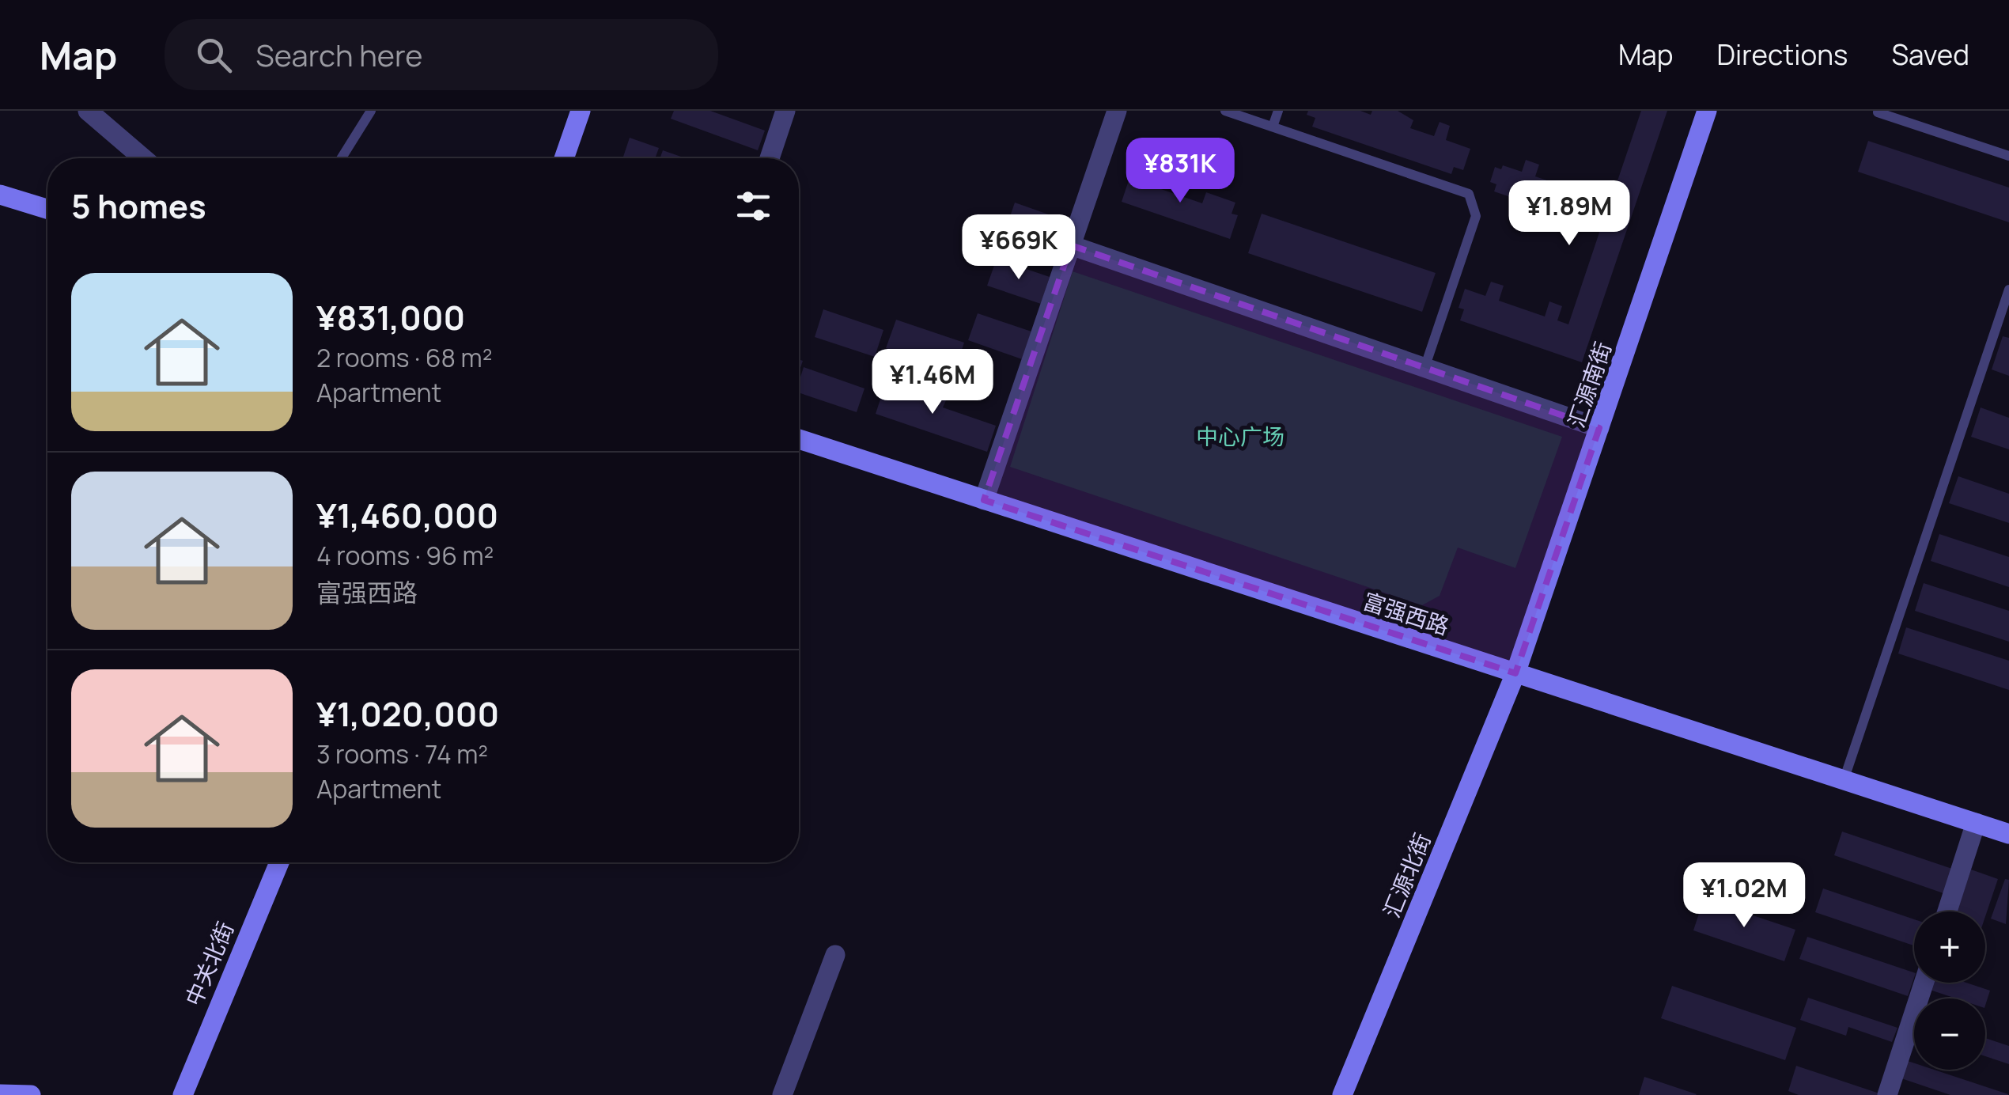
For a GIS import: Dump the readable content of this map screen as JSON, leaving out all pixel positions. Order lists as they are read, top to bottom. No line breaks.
{"streets":{"street":["汇源南街","富强西路","汇源北街","中关北街"]},"crossings":[["汇源南街","富强西路"],["汇源南街","汇源北街"],["富强西路","汇源北街"]],"parks":["中心广场"],"page":{"header":"Map","search":"Search here","nav":["Map","Directions","Saved"],"price":["¥831K","¥1.89M","¥669K","¥1.46M","¥1.02M"],"heading":"5 homes","list":[{"name":"¥831,000","note":"2 rooms · 68 m² · Apartment"},{"name":"¥1,460,000","note":"4 rooms · 96 m² · 富强西路"},{"name":"¥1,020,000","note":"3 rooms · 74 m² · Apartment"}],"map_buttons":["+","−"]}}
